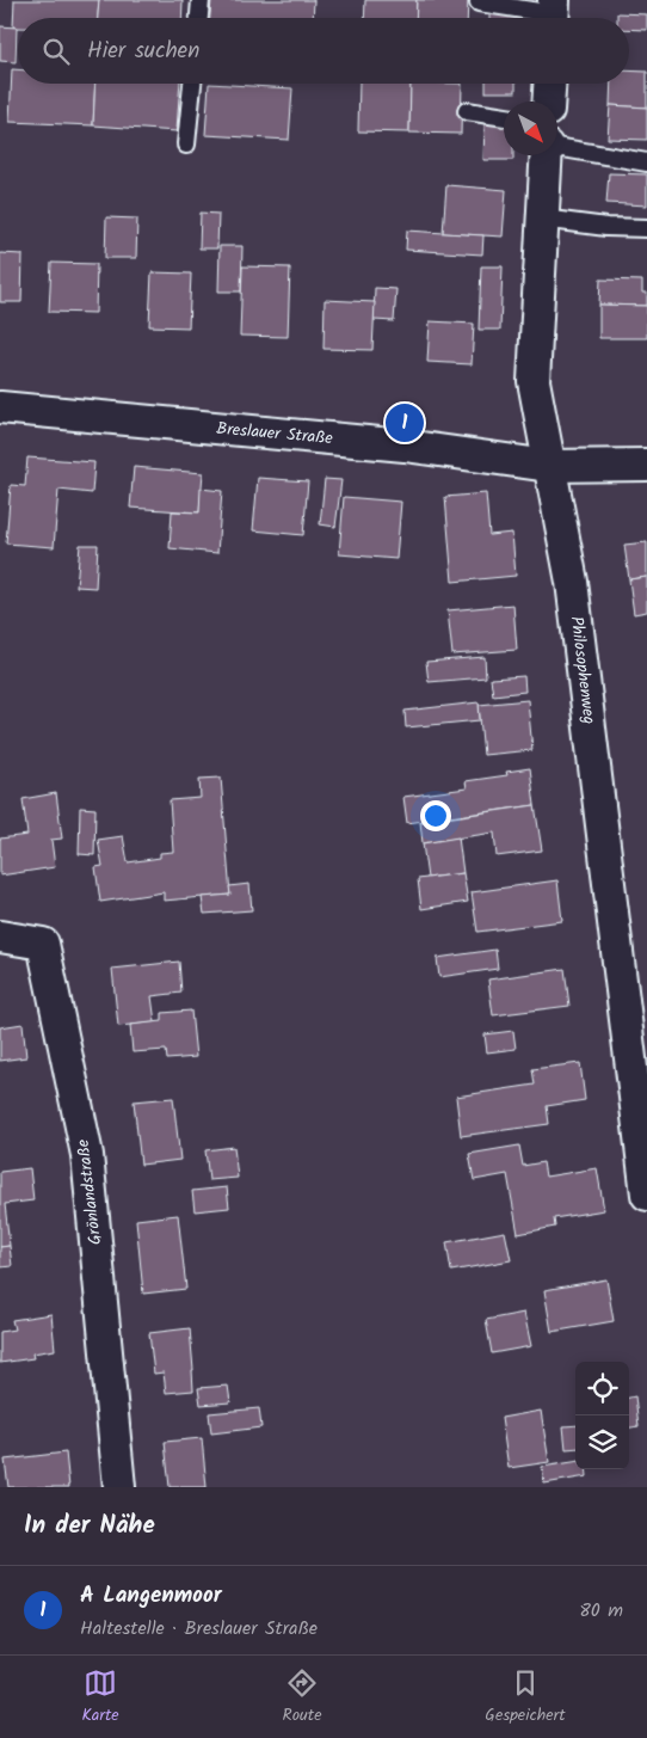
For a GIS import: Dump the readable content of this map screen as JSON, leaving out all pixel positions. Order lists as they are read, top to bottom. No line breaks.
{"streets":{"street":["Breslauer Straße","Philosophenweg","Grönlandstraße"]},"crossings":[["Breslauer Straße","Philosophenweg"]],"north":"bottom right","page":{"search":"Hier suchen","pins":"1","heading":"In der Nähe","list":[{"mark":"1","name":"A Langenmoor","note":"Haltestelle · Breslauer Straße","value":"80 m"}],"nav":["Karte","Route","Gespeichert"]}}
